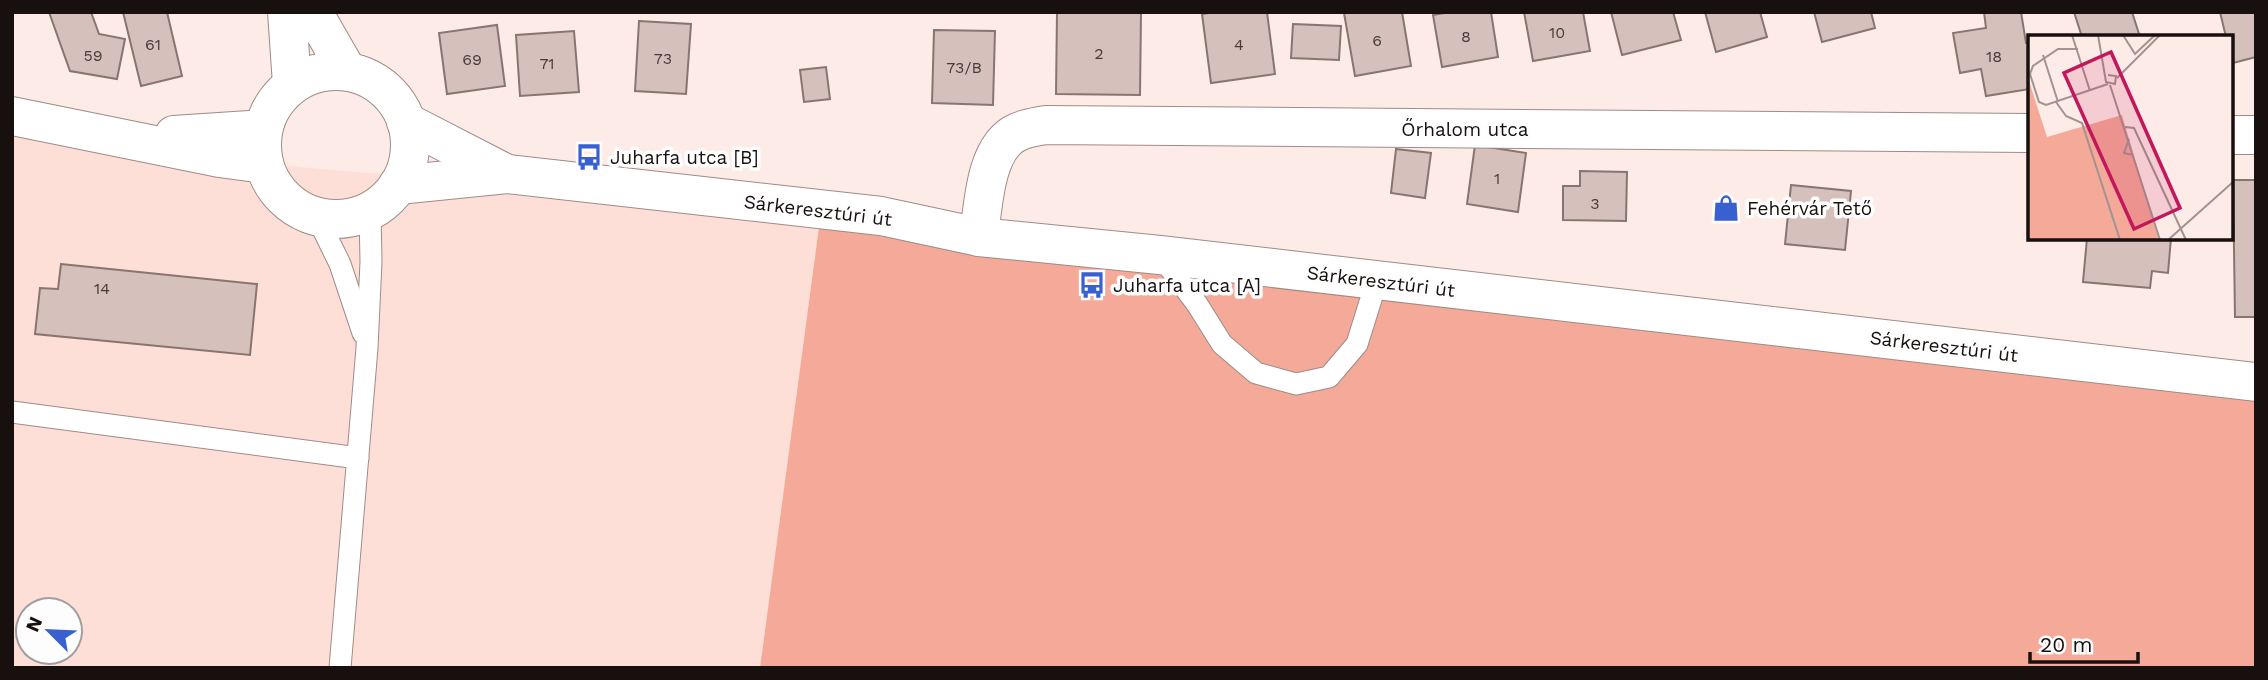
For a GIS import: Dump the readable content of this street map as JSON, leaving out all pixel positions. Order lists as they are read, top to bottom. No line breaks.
{"streets":{"main road":["Őrhalom utca","Sárkeresztúri út"]},"crossings":[["Őrhalom utca","Sárkeresztúri út"]],"places":{"bus stop":["Juharfa utca [B]","Juharfa utca [A]"],"shop":["Fehérvár Tető"]},"house_numbers":["10","8","6","61","4","2","59","18","73","69","71","73/B","1","3","14"],"scale_bar":"20 m","north":"top left"}
